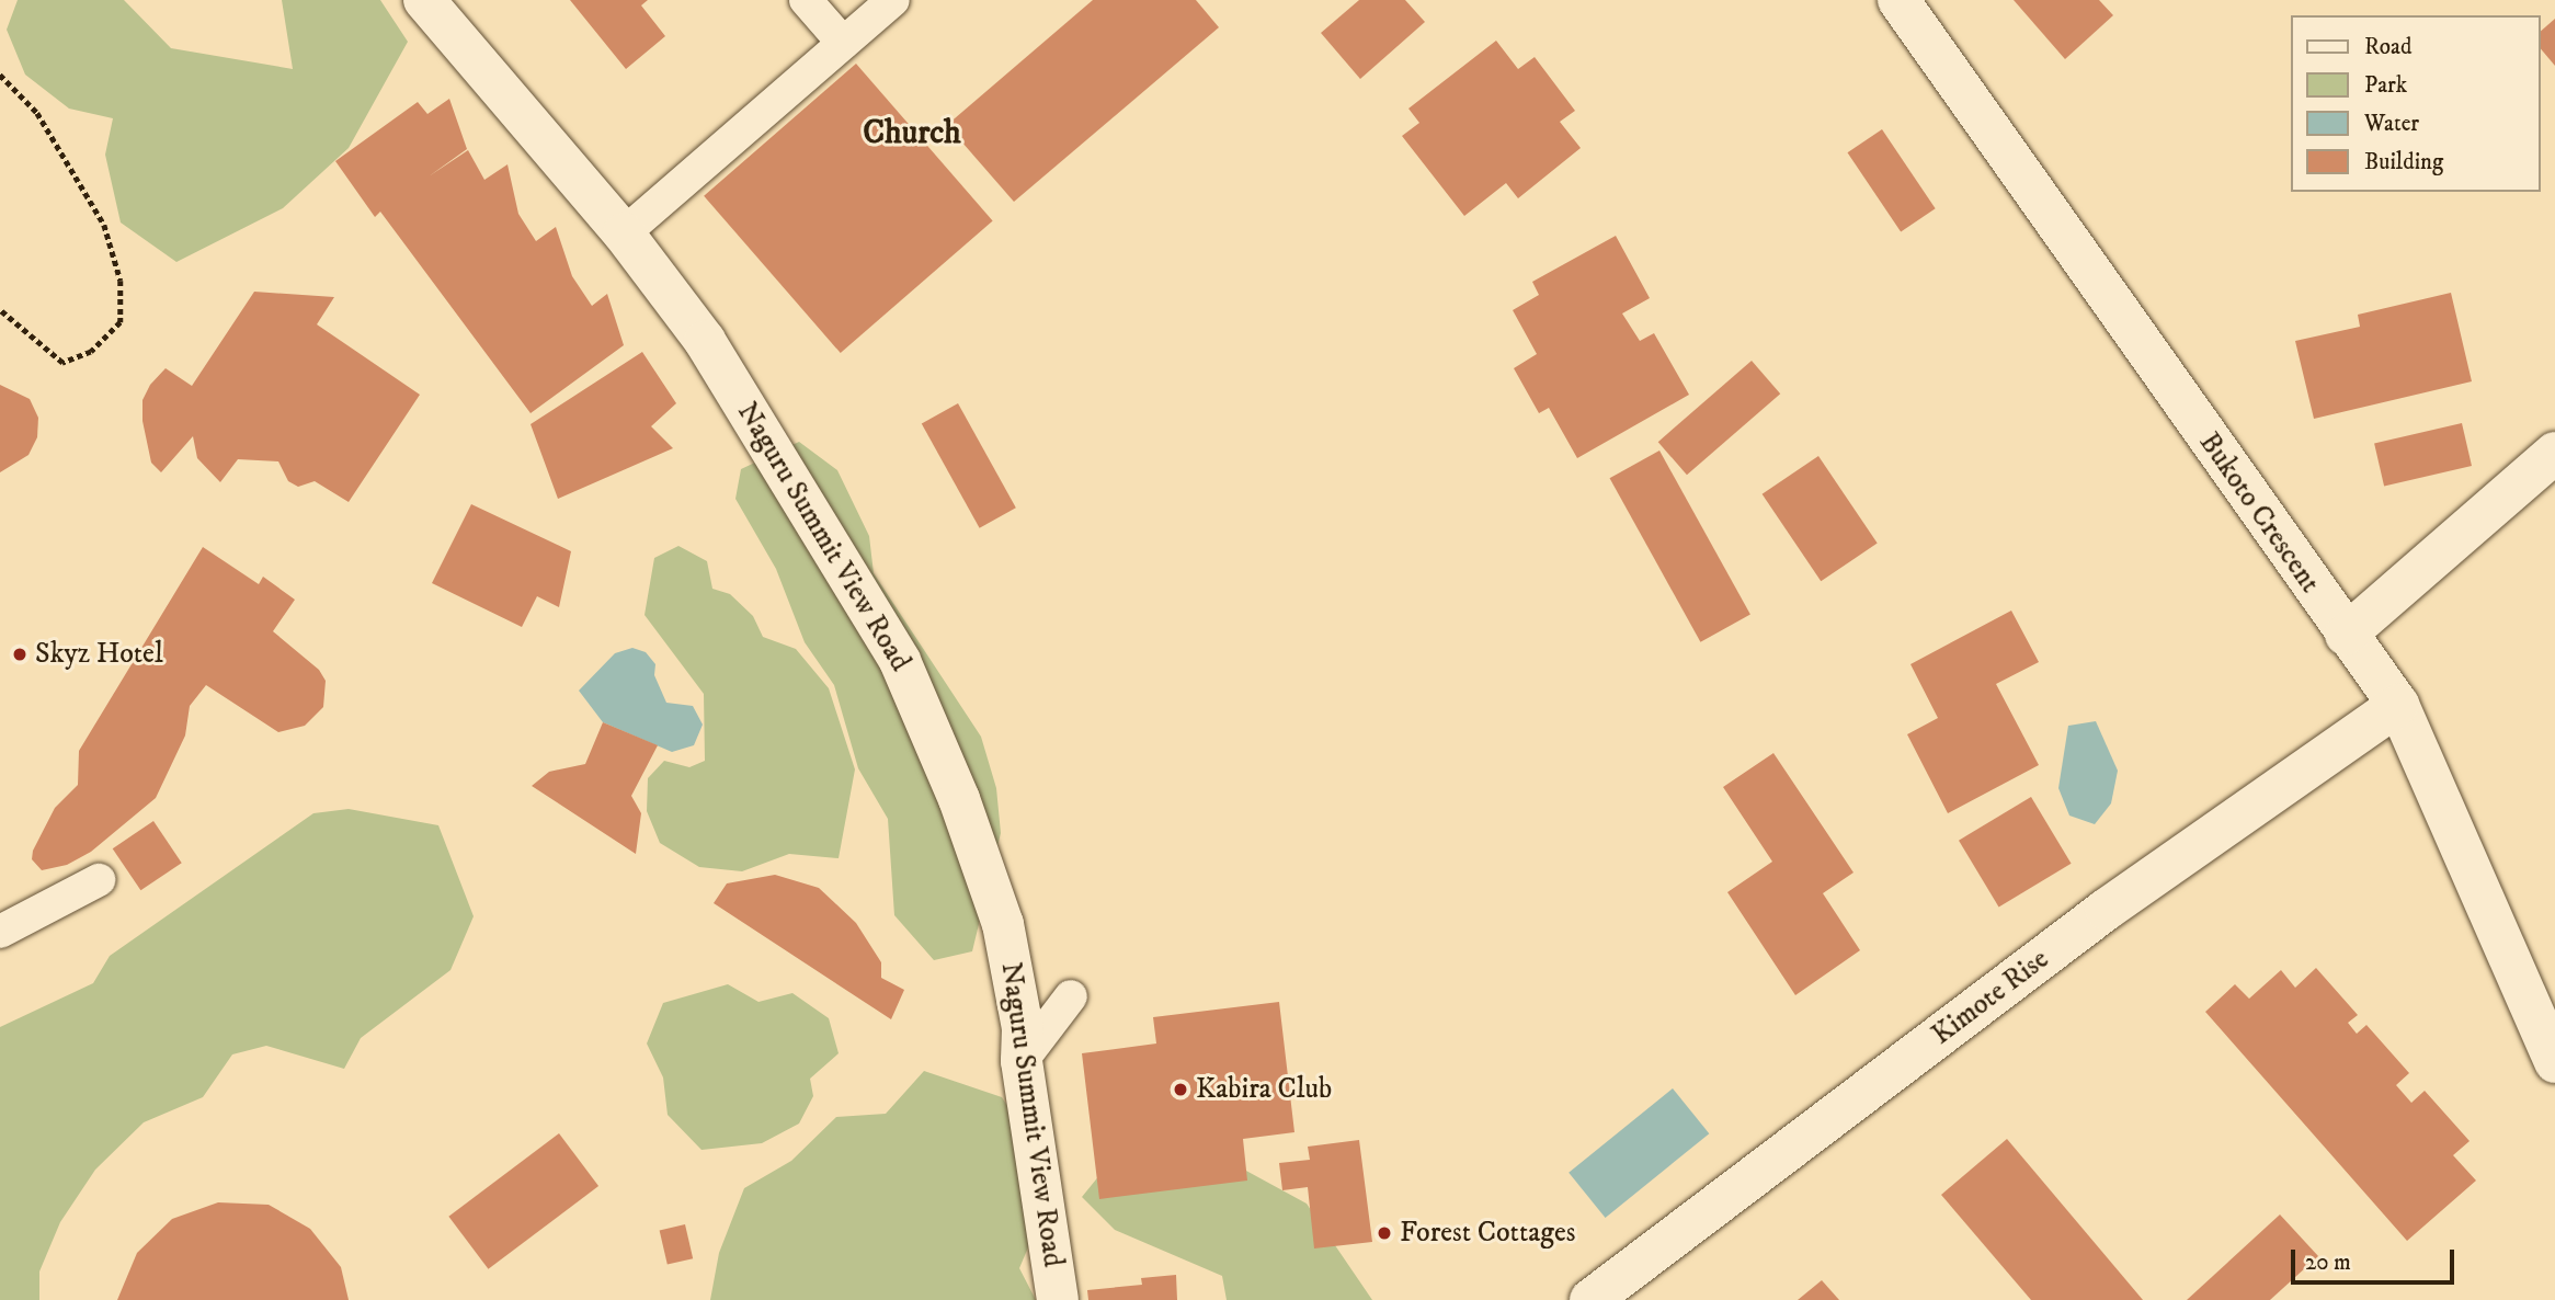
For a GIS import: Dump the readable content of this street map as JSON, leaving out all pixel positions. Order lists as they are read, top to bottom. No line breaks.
{"streets":{"street":["Bukoto Crescent","Naguru Summit View Road","Kimote Rise"]},"crossings":[["Bukoto Crescent","Kimote Rise"]],"districts":["Church"],"places":["Skyz Hotel","Kabira Club","Forest Cottages"],"legend":["Road","Park","Water","Building"],"scale_bar":"20 m"}
